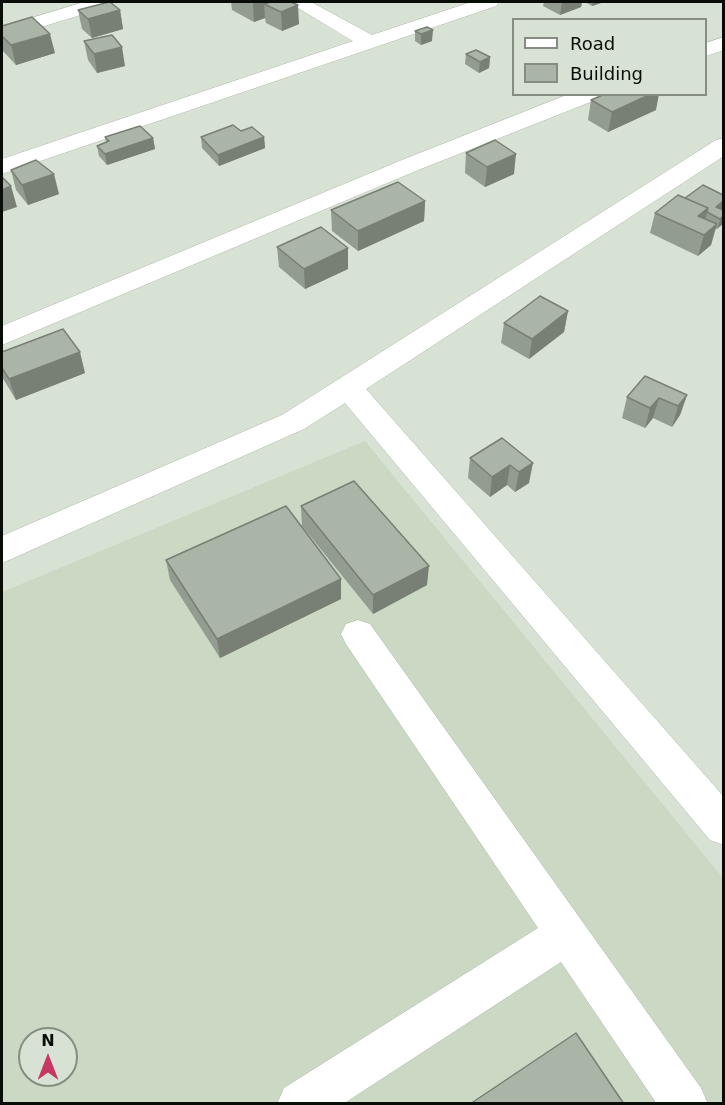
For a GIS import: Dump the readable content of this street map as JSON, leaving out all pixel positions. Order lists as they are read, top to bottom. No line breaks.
{"legend":["Road","Building"],"north":"top"}
